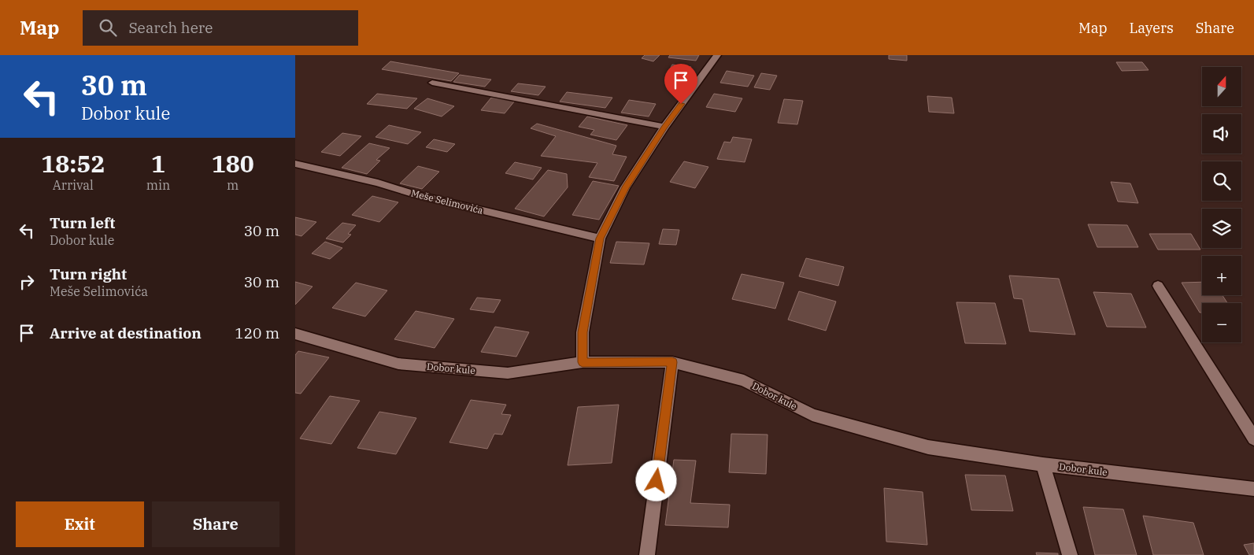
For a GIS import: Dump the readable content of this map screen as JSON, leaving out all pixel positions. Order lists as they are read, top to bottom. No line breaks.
{"streets":{"street":["Meše Selimovića","Dobor kule"]},"north":"top","page":{"header":"Map","search":"Search here","nav":["Map","Layers","Share"],"turn":["30 m","Dobor kule"],"map_buttons":["+","−"],"eta":["18:52","Arrival","1","min","180","m"],"list":[{"name":"Turn left","note":"Dobor kule","value":"30 m"},{"name":"Turn right","note":"Meše Selimovića","value":"30 m"},{"name":"Arrive at destination","value":"120 m"}],"buttons":["Exit","Share"]}}
